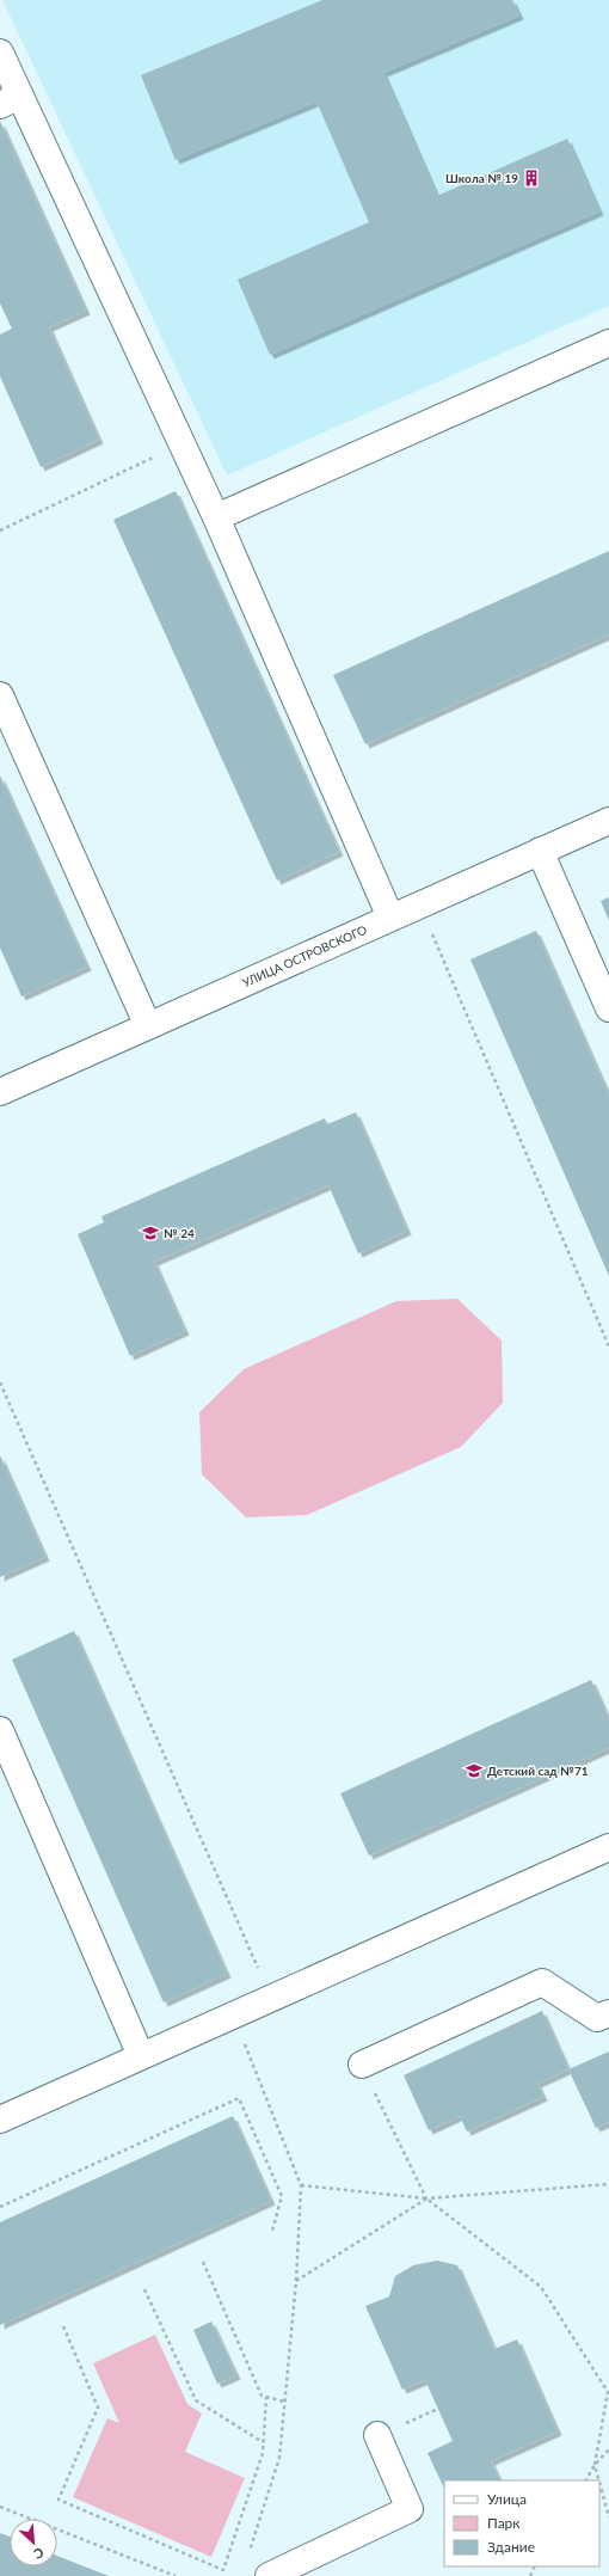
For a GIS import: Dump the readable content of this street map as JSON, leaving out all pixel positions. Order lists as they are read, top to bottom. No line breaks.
{"streets":{"street":["УЛИЦА ОСТРОВСКОГО"]},"places":{"building":["Школа № 19"],"school or university":["№ 24","Детский сад №71"]},"legend":["Улица","Парк","Здание"],"north":"bottom right"}
